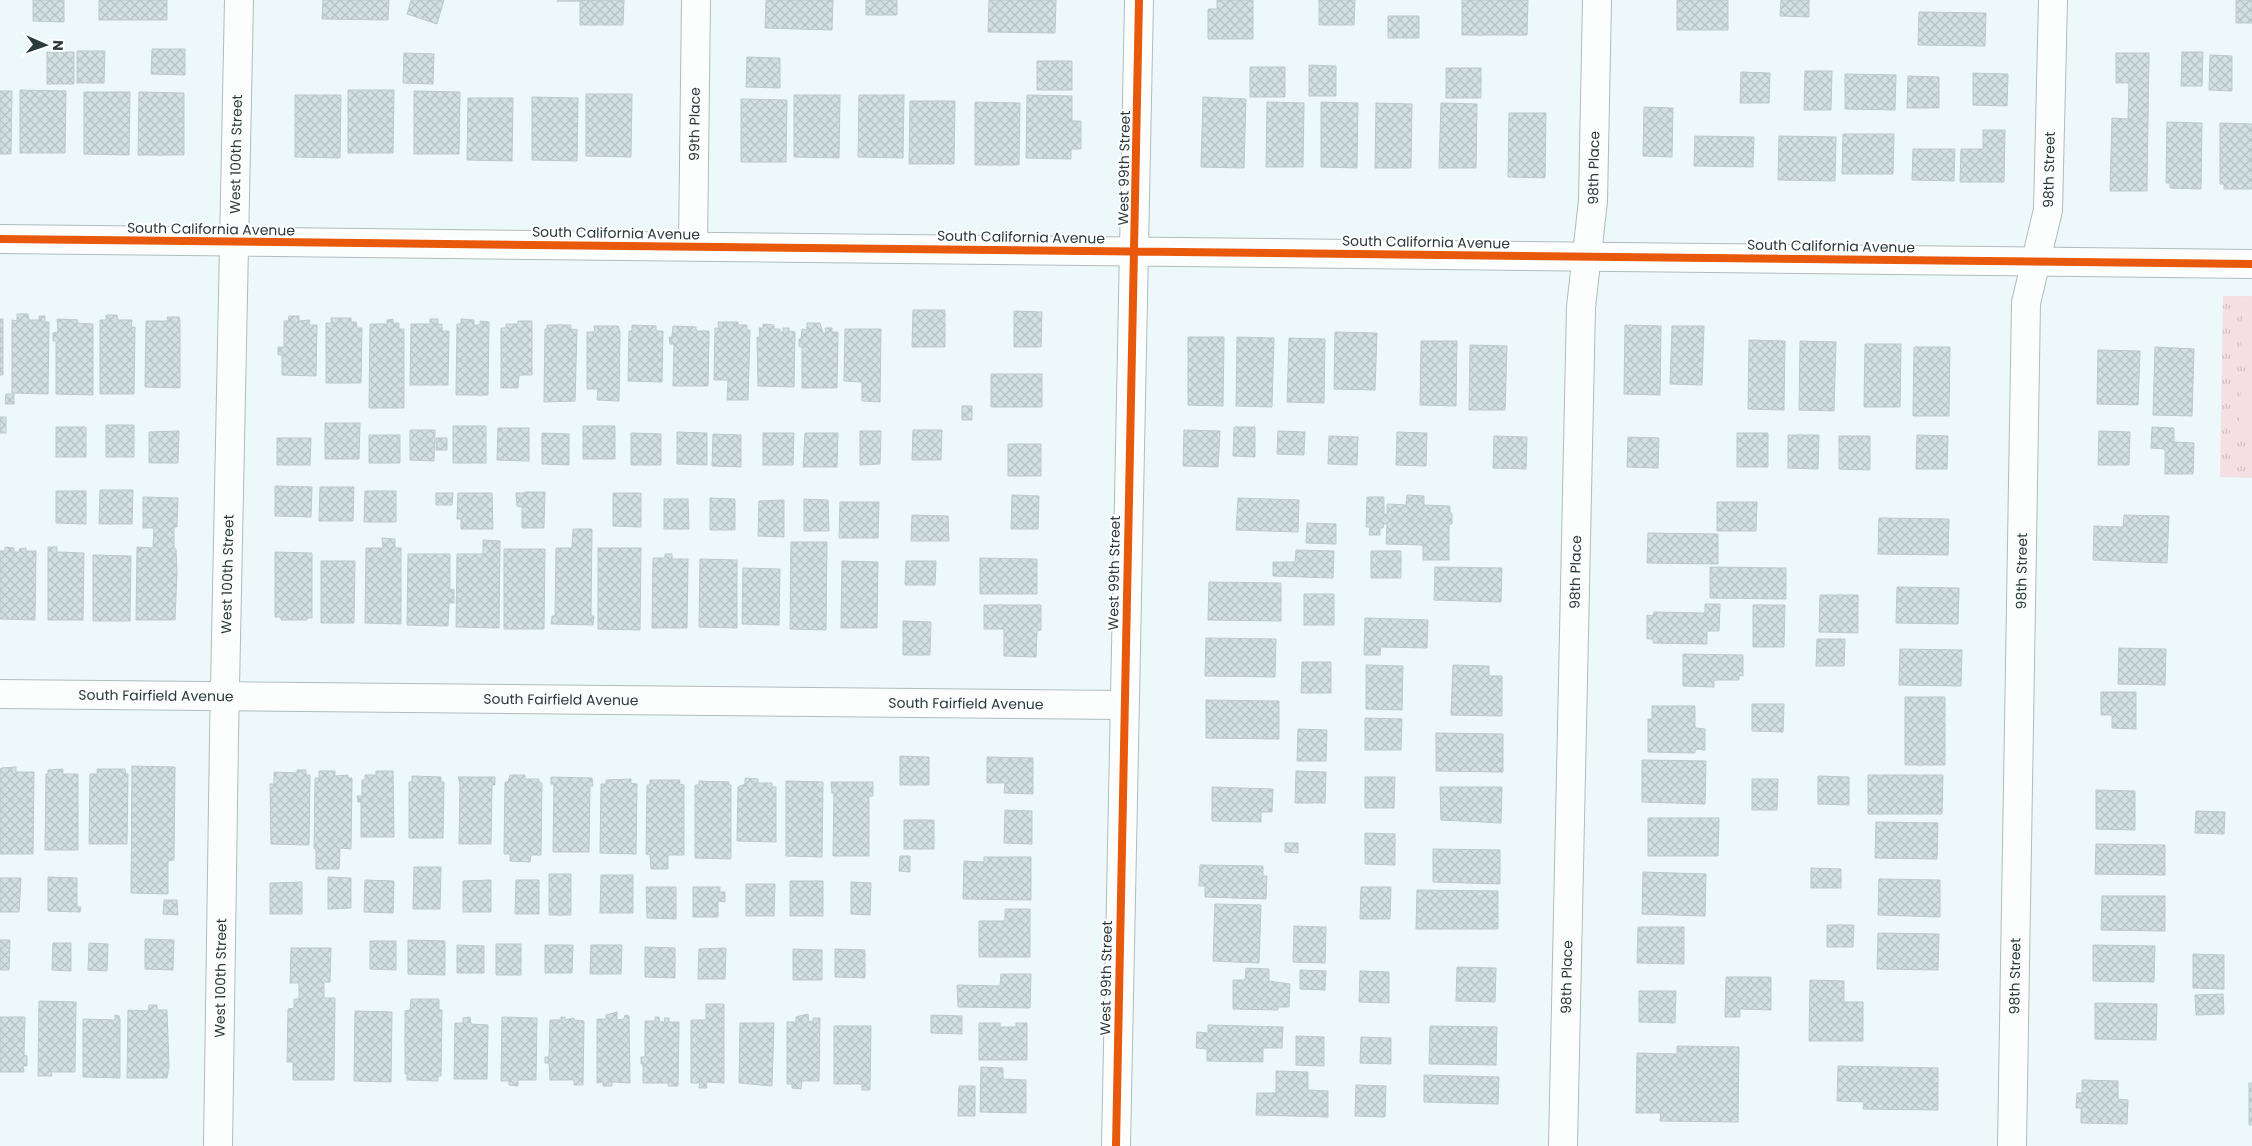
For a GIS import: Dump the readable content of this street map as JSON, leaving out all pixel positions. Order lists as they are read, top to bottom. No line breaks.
{"streets":{"street":["99th Place","West 100th Street","West 99th Street","98th Place","98th Street","South California Avenue","South Fairfield Avenue"]},"crossings":[["99th Place","South California Avenue"],["West 100th Street","South California Avenue"],["West 100th Street","South Fairfield Avenue"],["West 99th Street","South California Avenue"],["West 99th Street","South Fairfield Avenue"],["98th Place","South California Avenue"],["98th Street","South California Avenue"]],"north":"right"}
